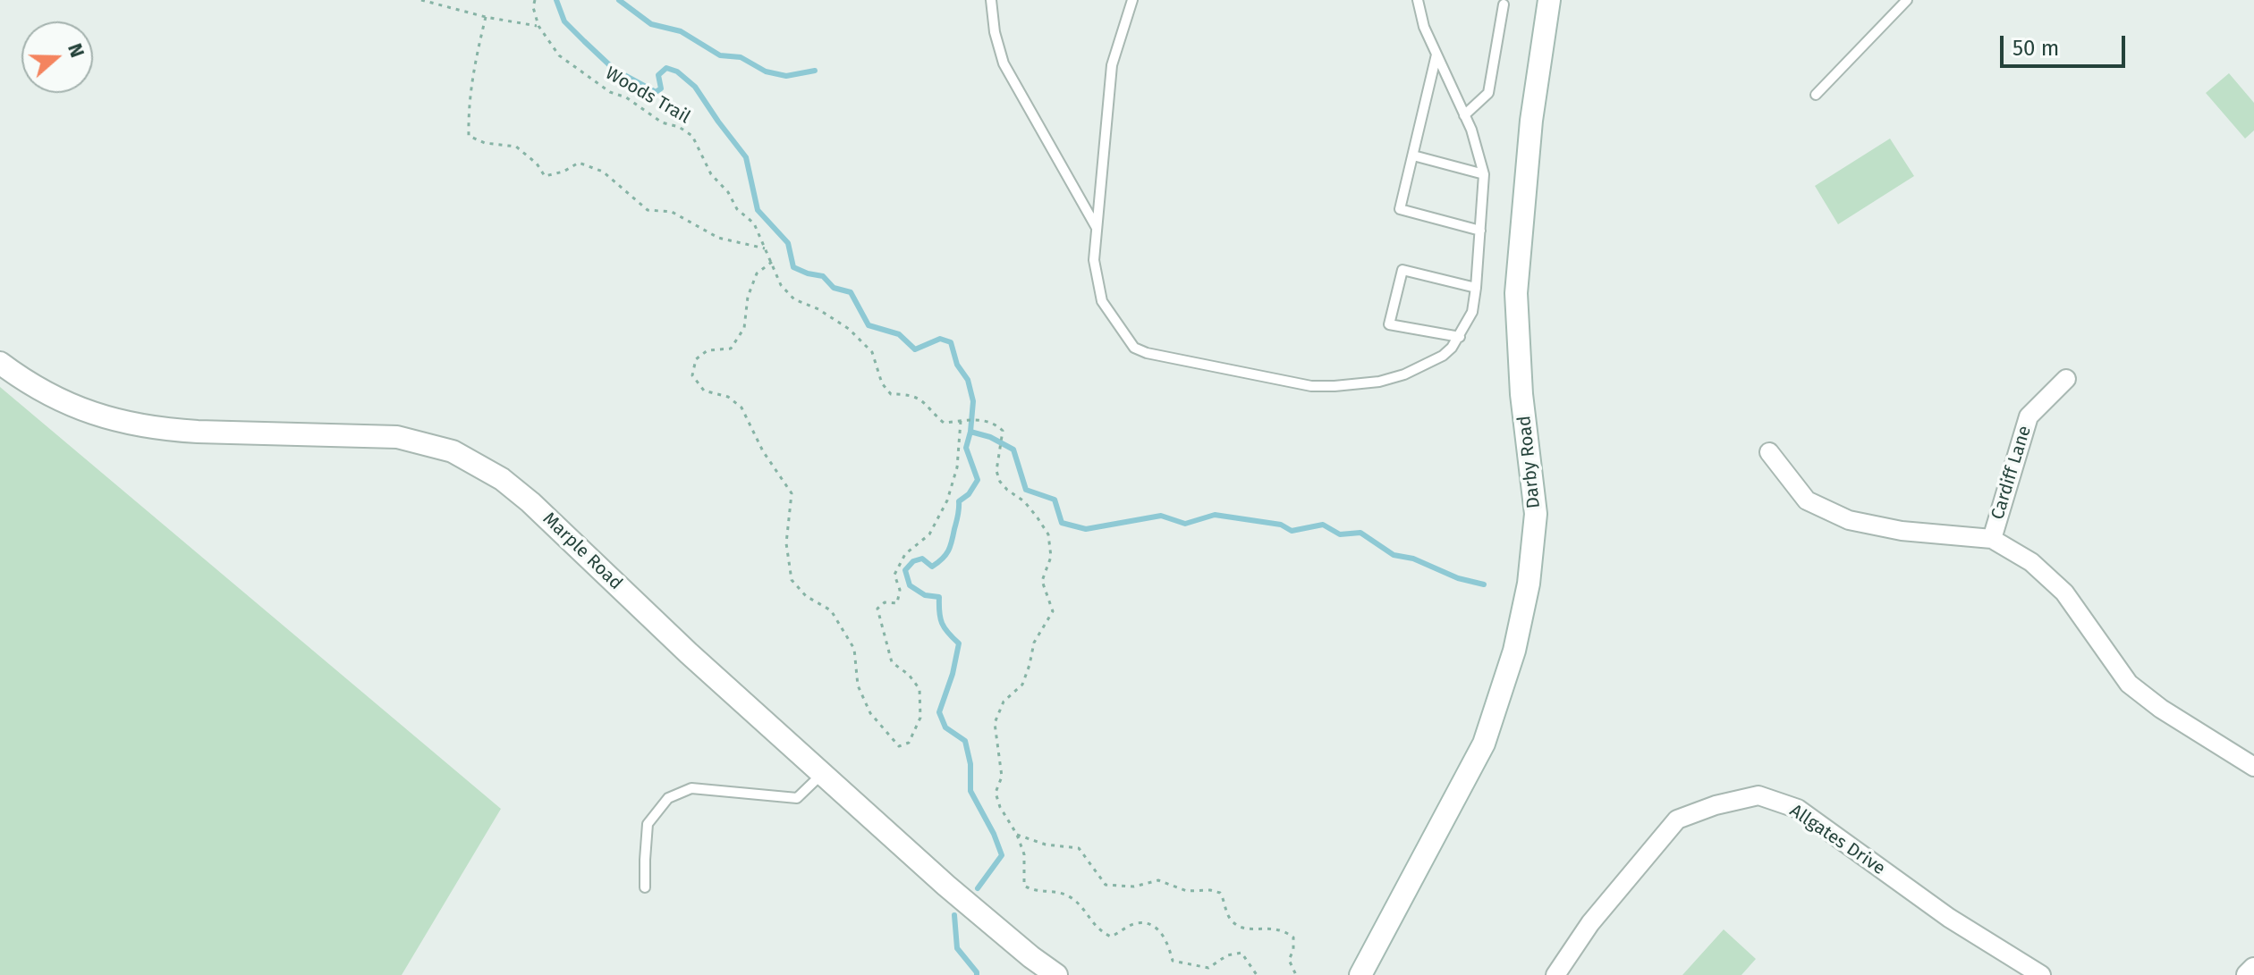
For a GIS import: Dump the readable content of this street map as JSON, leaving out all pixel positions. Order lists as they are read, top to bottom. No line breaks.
{"streets":{"street":["Darby Road","Cardiff Lane","Marple Road","Allgates Drive"],"path":["Woods Trail"]},"scale_bar":"50 m","north":"right"}
